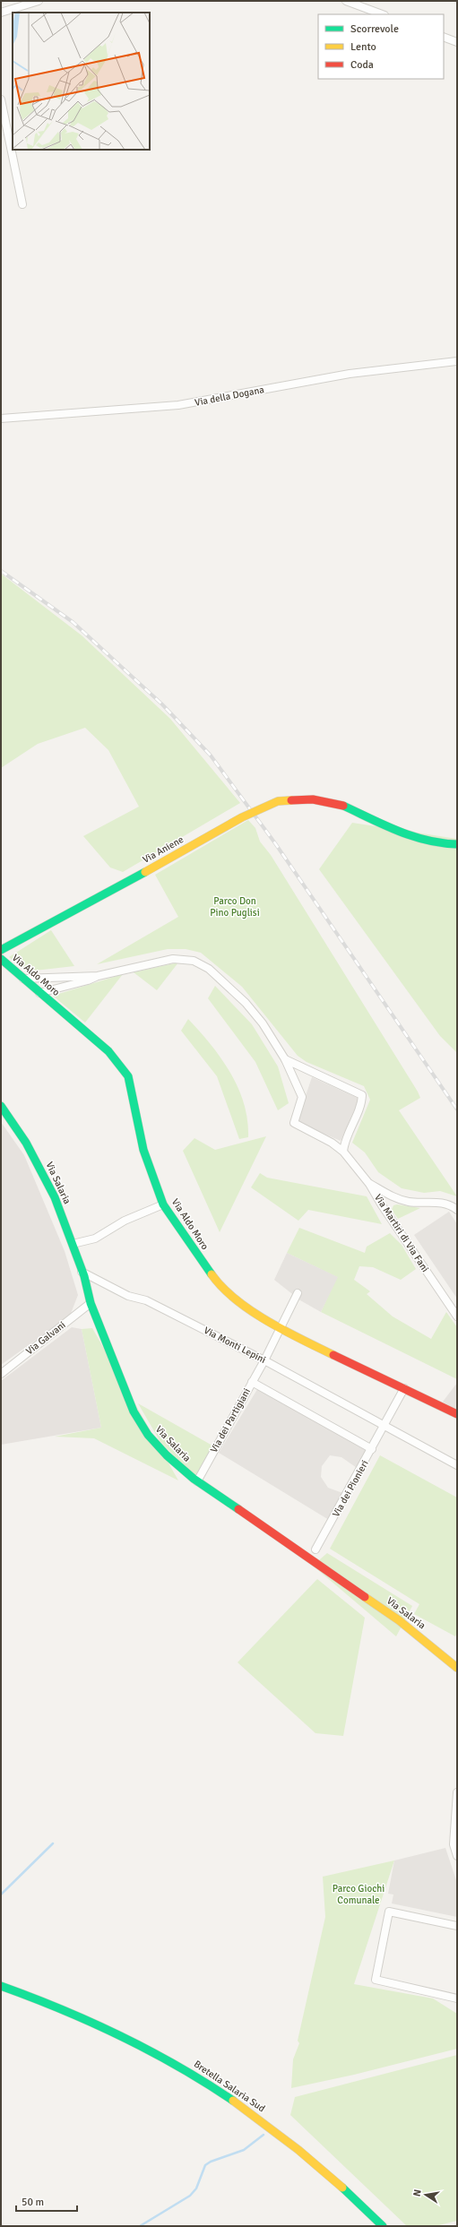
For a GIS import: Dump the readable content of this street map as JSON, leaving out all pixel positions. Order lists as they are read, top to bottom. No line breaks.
{"streets":{"main road":["Via Aniene","Via Aldo Moro","Via Salaria","Bretella Salaria Sud"],"street":["Via della Dogana","Via Martiri di Via Fani","Via Galvani","Via Monti Lepini","Via dei Partigiani","Via dei Pionieri"]},"crossings":[["Via Aldo Moro","Via dei Partigiani"],["Via Salaria","Via Galvani"],["Via Salaria","Via Monti Lepini"],["Via Salaria","Via dei Partigiani"],["Via Monti Lepini","Via dei Partigiani"],["Via Monti Lepini","Via dei Pionieri"]],"parks":["Parco Don Pino Puglisi","Parco Giochi Comunale"],"legend":["Scorrevole","Lento","Coda"],"scale_bar":"50 m","north":"left"}
